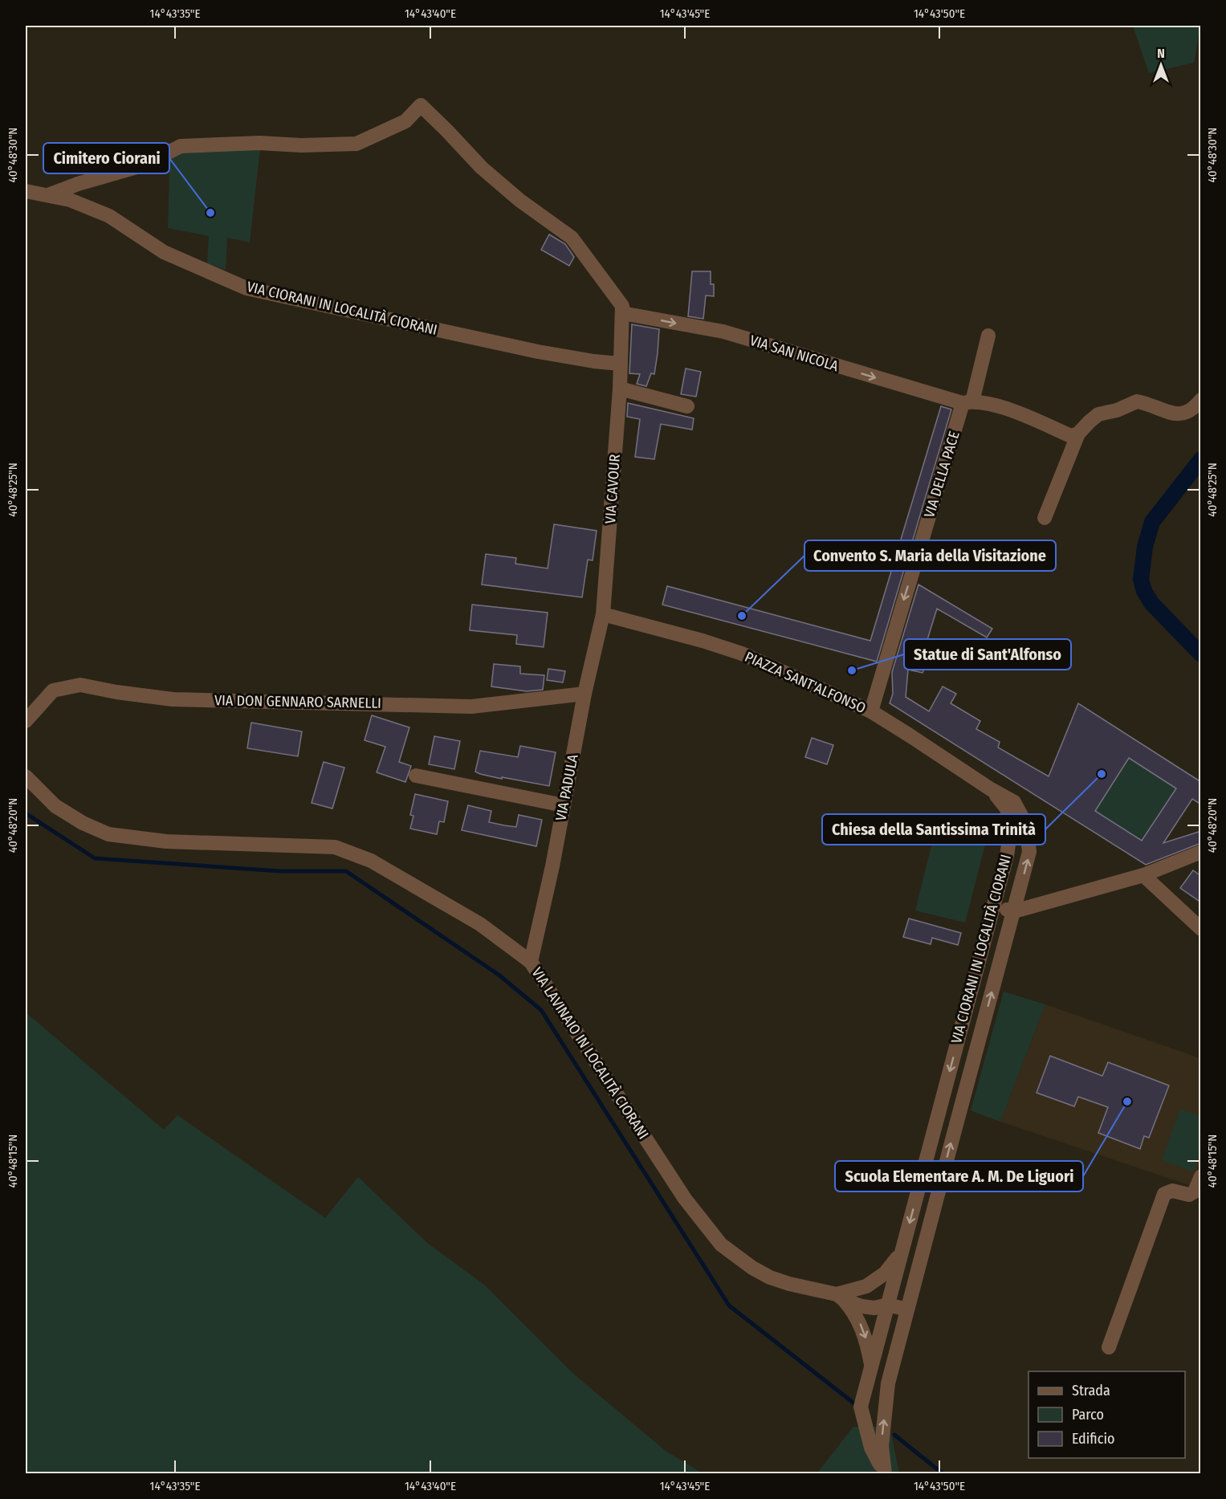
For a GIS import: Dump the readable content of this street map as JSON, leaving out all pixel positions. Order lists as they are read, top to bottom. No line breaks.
{"streets":{"street":["VIA CIORANI IN LOCALITÀ CIORANI","VIA SAN NICOLA","VIA DELLA PACE","VIA CAVOUR","PIAZZA SANT'ALFONSO","VIA DON GENNARO SARNELLI","VIA PADULA","VIA LAVINAIO IN LOCALITÀ CIORANI"]},"crossings":[["VIA CIORANI IN LOCALITÀ CIORANI","VIA CAVOUR"],["VIA CIORANI IN LOCALITÀ CIORANI","PIAZZA SANT'ALFONSO"],["VIA CIORANI IN LOCALITÀ CIORANI","VIA LAVINAIO IN LOCALITÀ CIORANI"],["VIA SAN NICOLA","VIA DELLA PACE"],["VIA SAN NICOLA","VIA CAVOUR"],["VIA DELLA PACE","PIAZZA SANT'ALFONSO"],["VIA CAVOUR","PIAZZA SANT'ALFONSO"],["VIA CAVOUR","VIA PADULA"],["PIAZZA SANT'ALFONSO","VIA PADULA"],["VIA DON GENNARO SARNELLI","VIA PADULA"],["VIA PADULA","VIA LAVINAIO IN LOCALITÀ CIORANI"]],"one_way":["VIA SAN NICOLA","VIA DELLA PACE"],"places":["Cimitero Ciorani","Convento S. Maria della Visitazione","Statue di Sant'Alfonso","Chiesa della Santissima Trinità","Scuola Elementare A. M. De Liguori"],"legend":["Strada","Parco","Edificio"],"north":"top","coordinates":["14°43'35\"E","14°43'40\"E","14°43'45\"E","14°43'50\"E","40°48'30\"N","40°48'25\"N","40°48'20\"N","40°48'15\"N"]}
